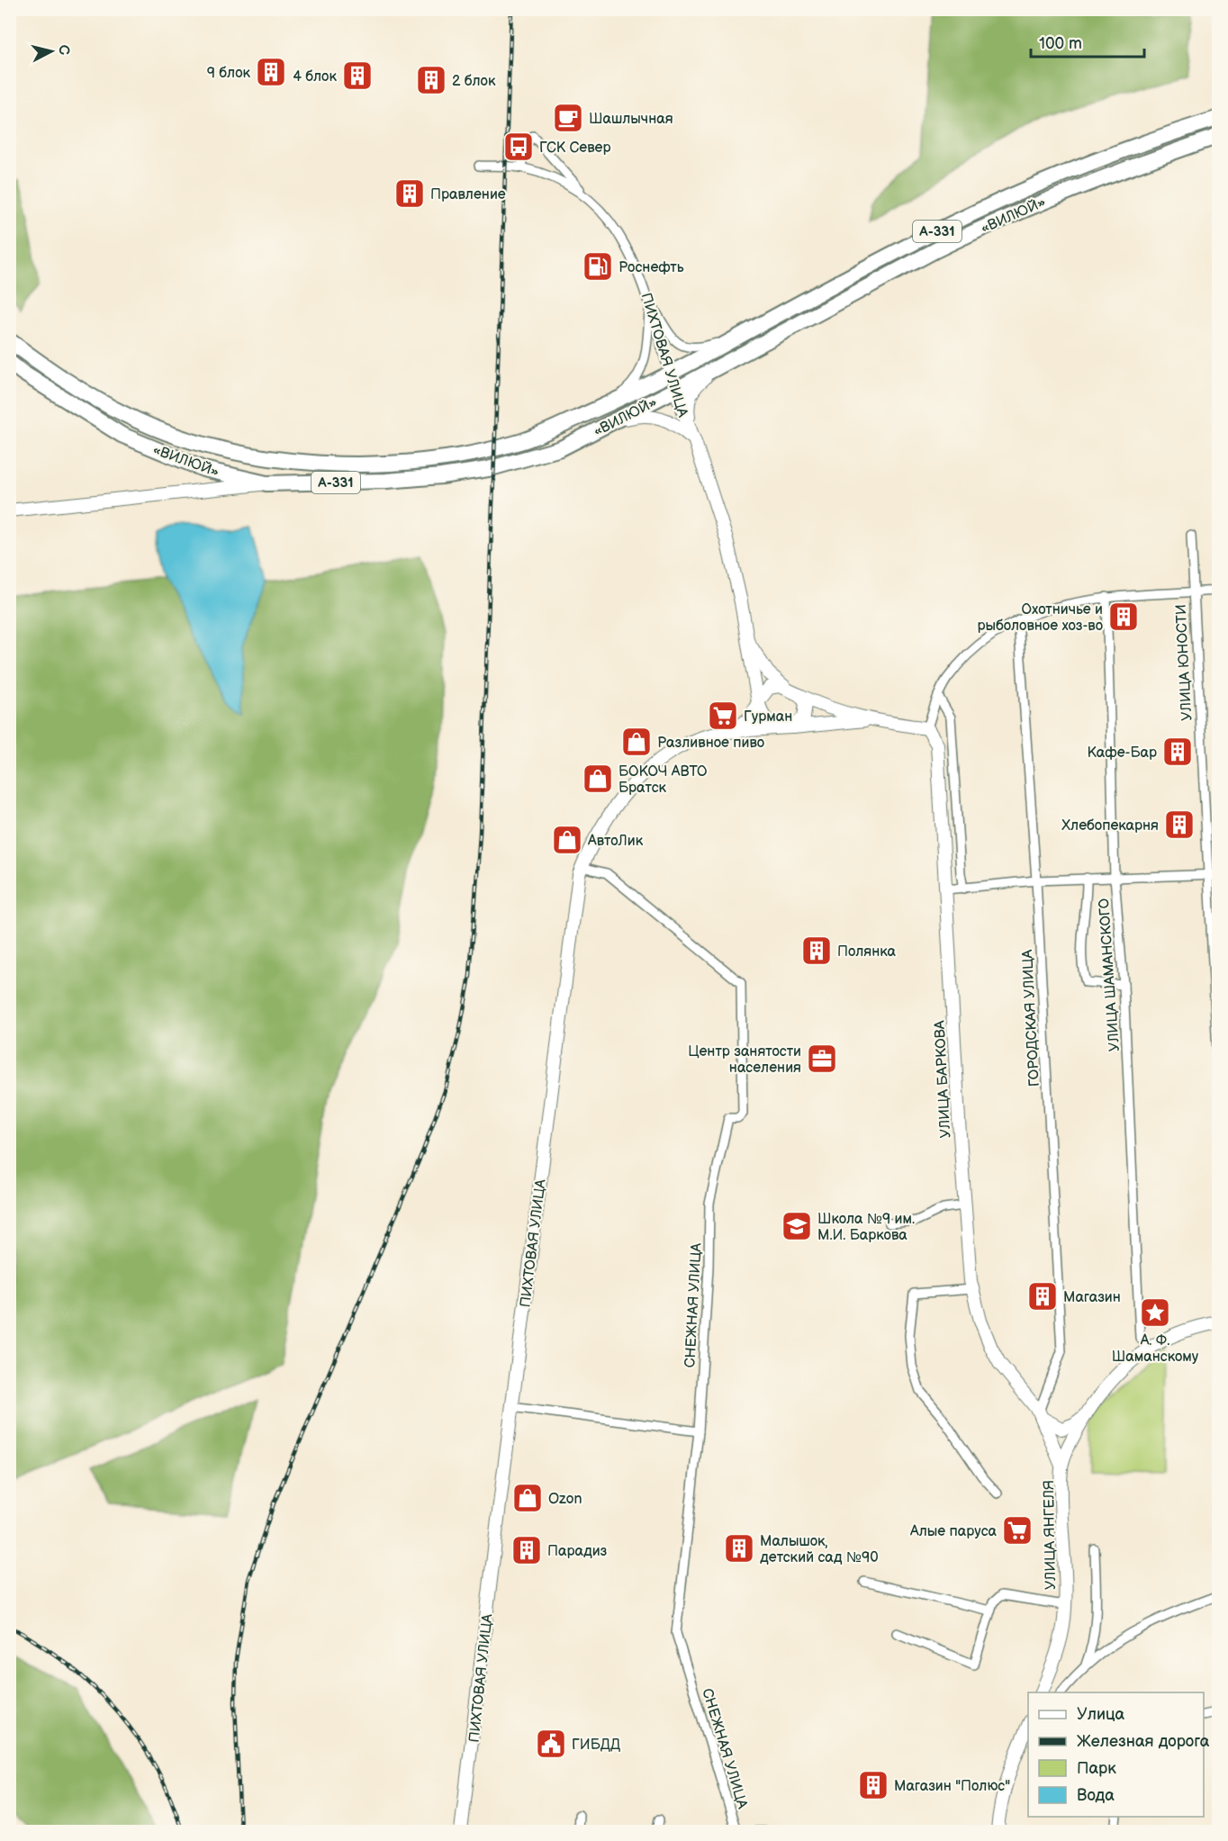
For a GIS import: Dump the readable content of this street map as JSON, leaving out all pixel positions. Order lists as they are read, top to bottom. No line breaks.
{"streets":{"highway":["«ВИЛЮЙ»","А-331","ПИХТОВАЯ УЛИЦА"],"main road":["УЛИЦА БАРКОВА","УЛИЦА ЯНГЕЛЯ"],"street":["УЛИЦА ЮНОСТИ","УЛИЦА ШАМАНСКОГО","ГОРОДСКАЯ УЛИЦА","СНЕЖНАЯ УЛИЦА"]},"crossings":[["«ВИЛЮЙ»","ПИХТОВАЯ УЛИЦА"],["ПИХТОВАЯ УЛИЦА","СНЕЖНАЯ УЛИЦА"],["УЛИЦА ШАМАНСКОГО","УЛИЦА ЯНГЕЛЯ"],["ГОРОДСКАЯ УЛИЦА","УЛИЦА БАРКОВА"],["УЛИЦА БАРКОВА","УЛИЦА ЯНГЕЛЯ"]],"places":{"building":["9 блок","4 блок","2 блок","Правление","Охотничье и рыболовное хоз-во","Кафе-Бар","Хлебопекарня","Полянка","Магазин","Малышок, детский сад №90","Парадиз","Магазин \"Полюс\""],"cafe":["Шашлычная"],"bus stop":["ГСК Север"],"fuel station":["Роснефть"],"supermarket":["Гурман","Алые паруса"],"shop":["Разливное пиво","БОКОЧ АВТО Братск","АвтоЛик","Ozon"],"office":["Центр занятости населения"],"school or university":["Школа №9 им. М.И. Баркова"],"place":["А. Ф. Шаманскому"],"public building":["ГИБДД"]},"legend":["Улица","Железная дорога","Парк","Вода"],"scale_bar":"100 m","north":"right"}
